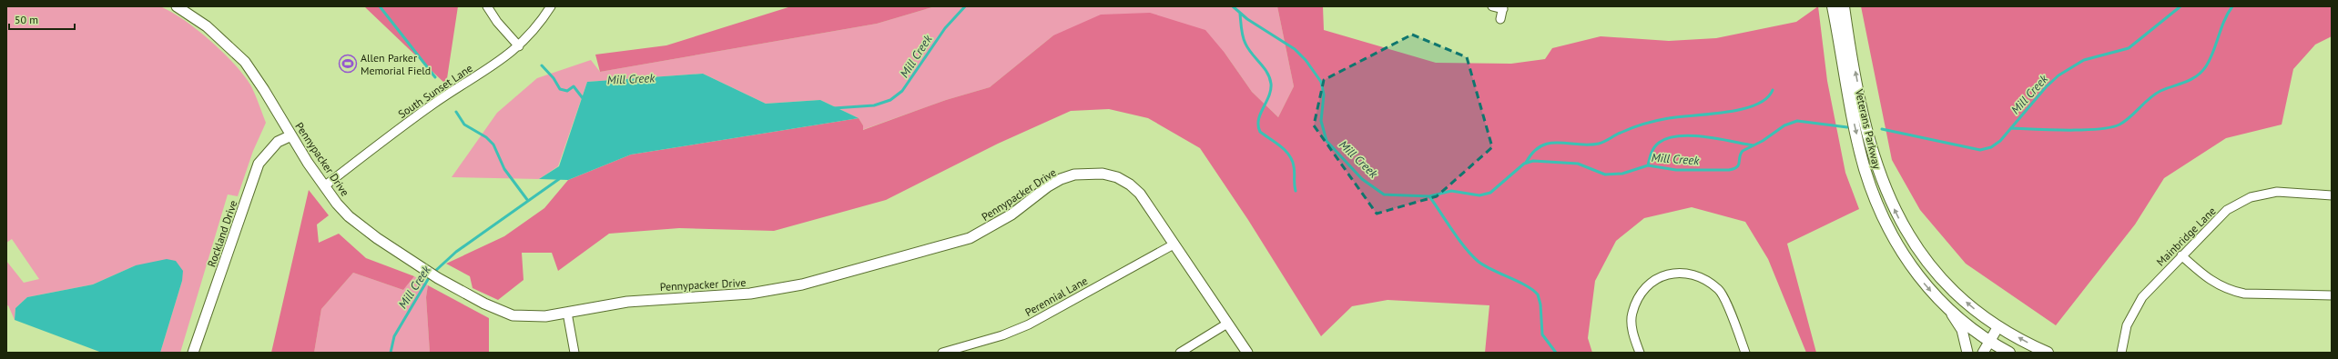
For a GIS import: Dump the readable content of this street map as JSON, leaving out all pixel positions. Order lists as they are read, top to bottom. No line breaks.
{"streets":{"main road":["Veterans Parkway"],"street":["South Sunset Lane","Pennypacker Drive","Rockland Drive","Mainbridge Lane","Perennial Lane"]},"crossings":[["South Sunset Lane","Pennypacker Drive"],["Pennypacker Drive","Rockland Drive"],["Pennypacker Drive","Perennial Lane"]],"water":["Mill Creek"],"places":{"sports":["Allen Parker Memorial Field"]},"scale_bar":"50 m"}
